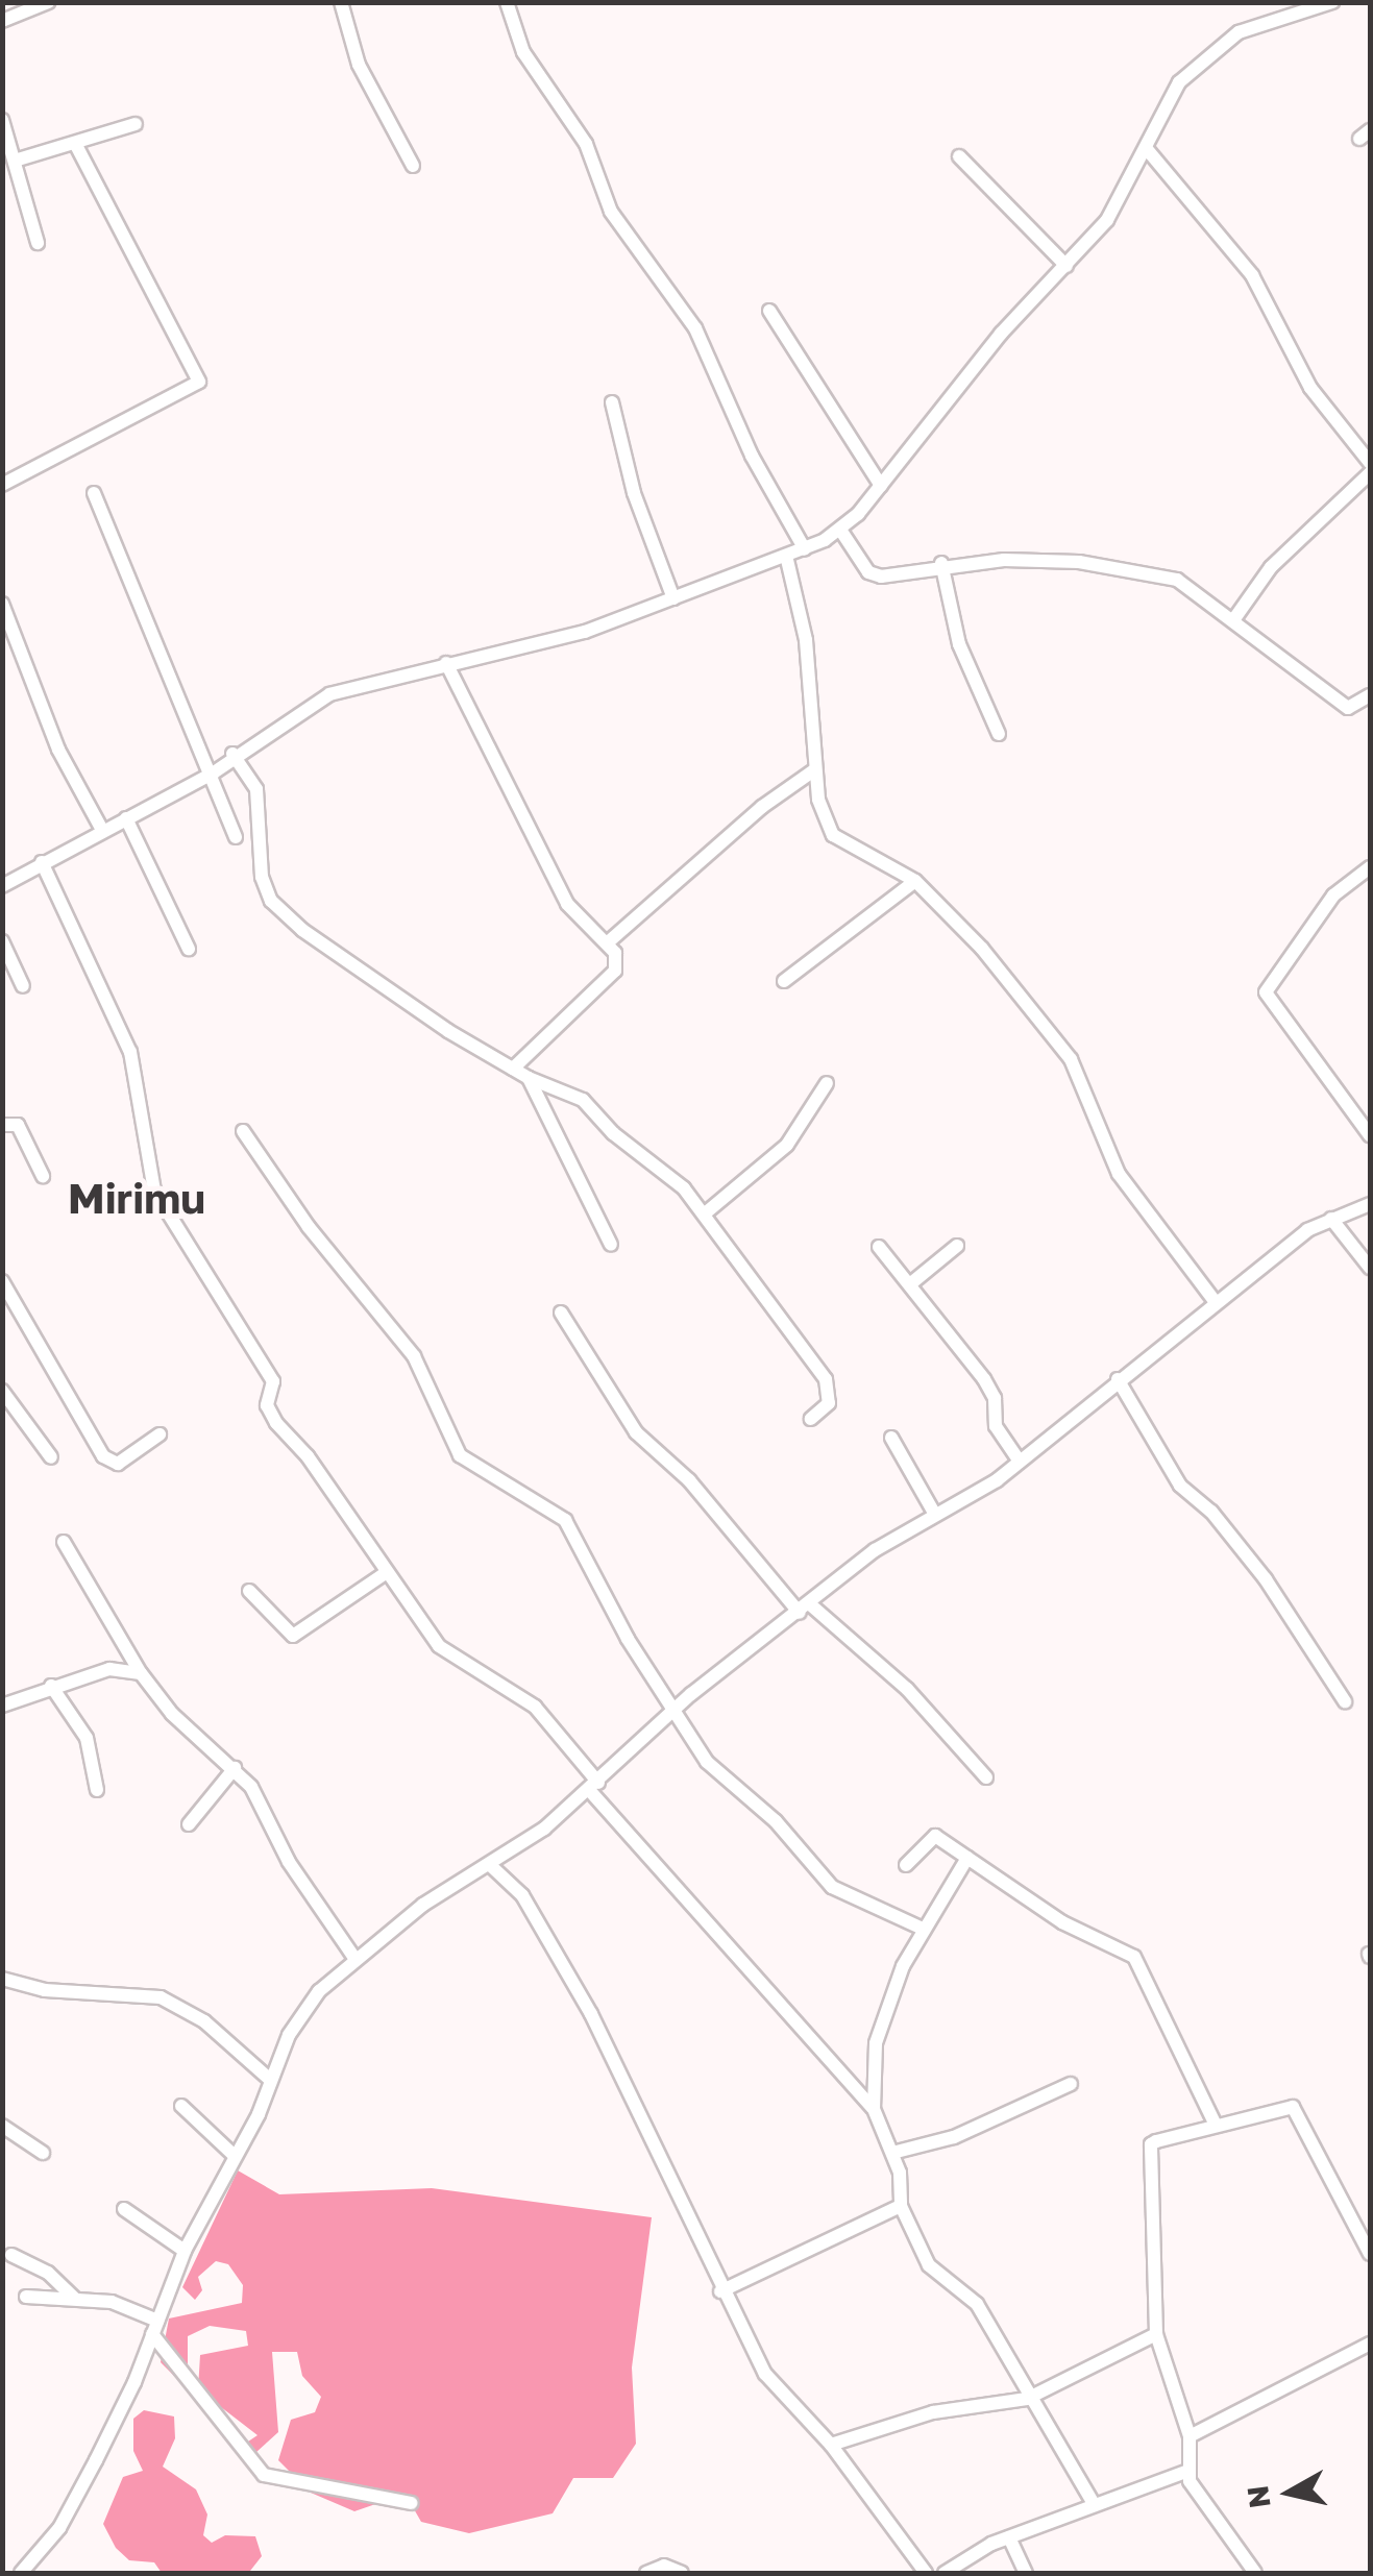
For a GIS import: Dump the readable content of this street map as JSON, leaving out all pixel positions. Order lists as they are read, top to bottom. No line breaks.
{"districts":["Mirimu"],"north":"left"}
